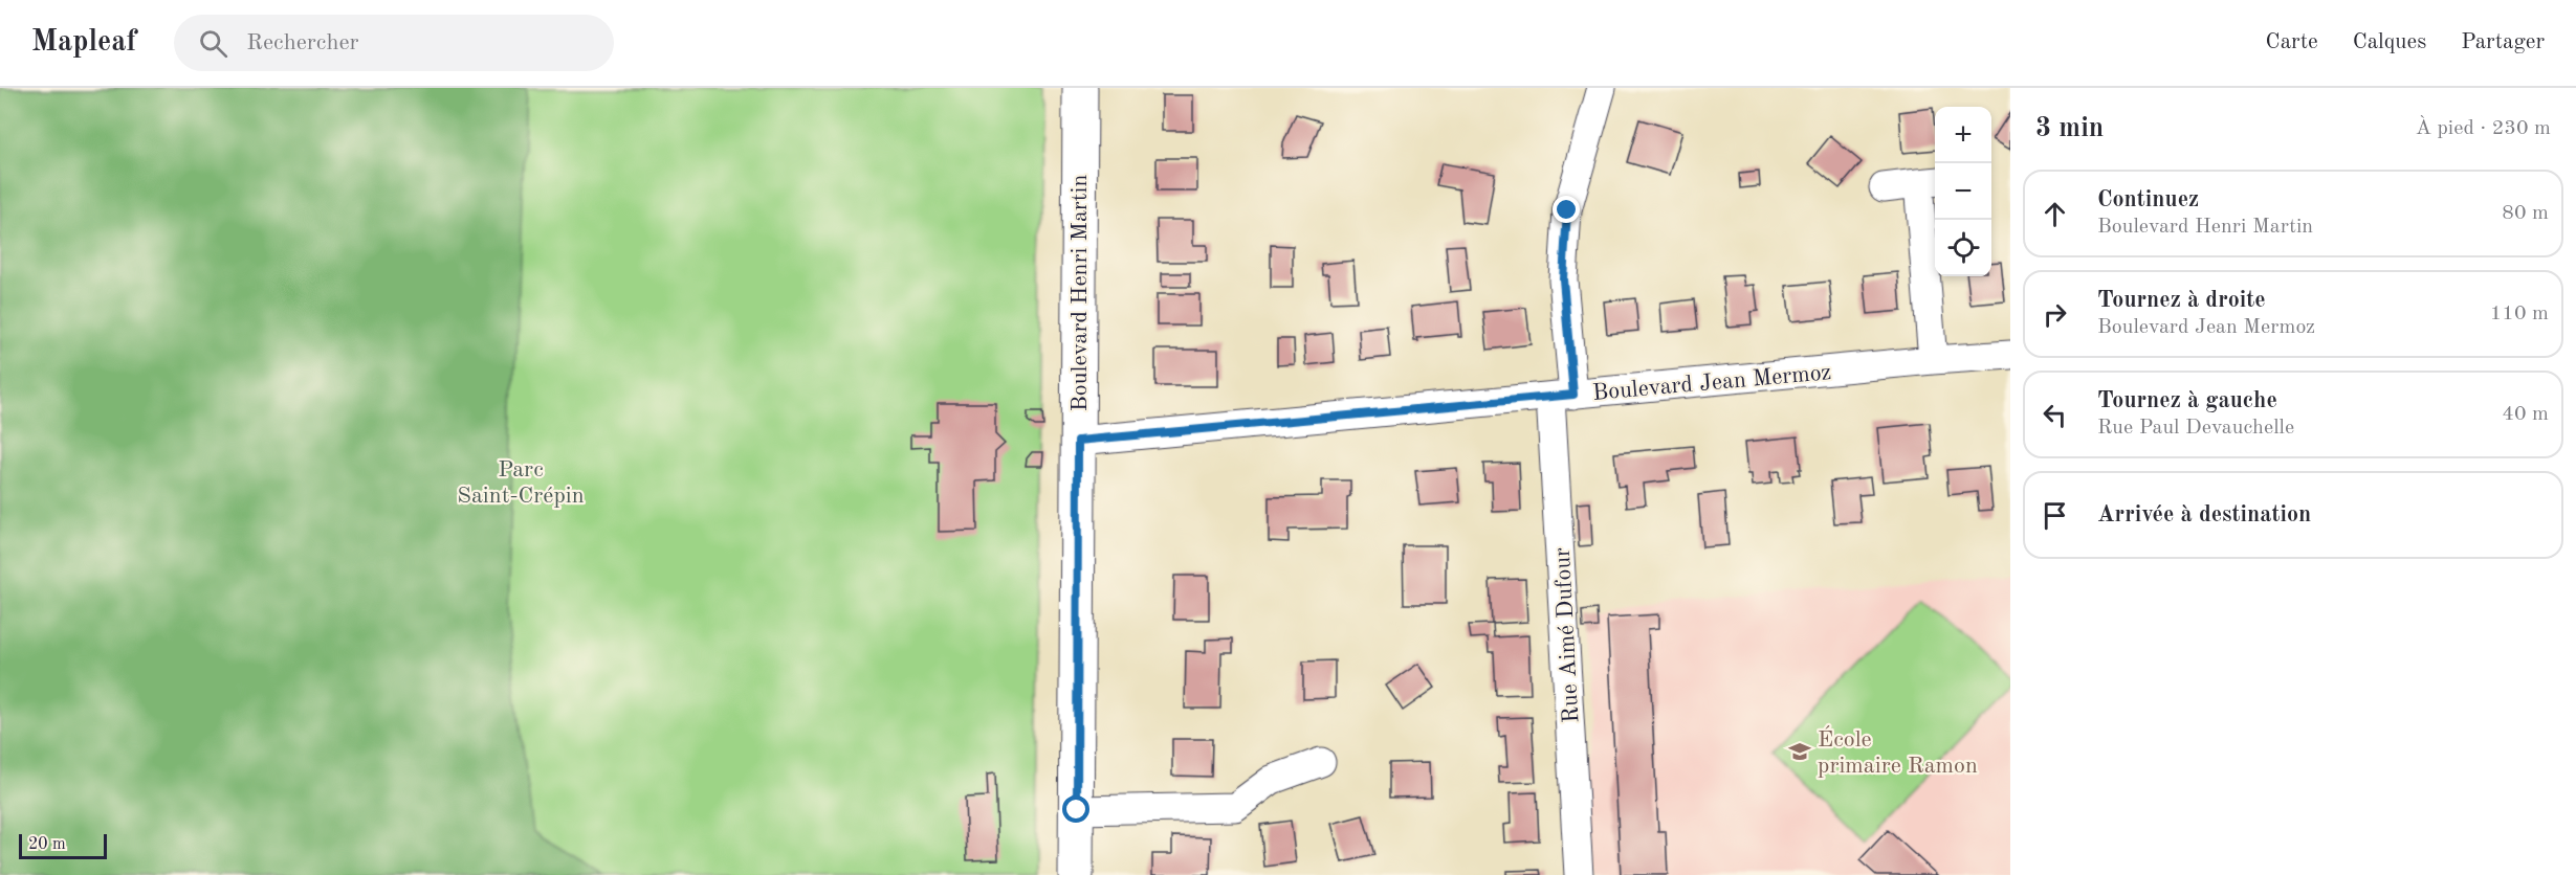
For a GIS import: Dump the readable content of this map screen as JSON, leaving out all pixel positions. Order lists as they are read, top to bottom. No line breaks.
{"streets":{"street":["Boulevard Henri Martin","Boulevard Jean Mermoz","Rue Aimé Dufour"]},"crossings":[["Boulevard Henri Martin","Boulevard Jean Mermoz"],["Boulevard Jean Mermoz","Rue Aimé Dufour"]],"parks":["Parc Saint-Crépin"],"places":{"school or university":["École primaire Ramon"]},"scale_bar":"20 m","page":{"header":"Mapleaf","search":"Rechercher","nav":["Carte","Calques","Partager"],"heading":["3 min","À pied · 230 m"],"map_buttons":["+","−"],"list":[["Continuez","Boulevard Henri Martin","80 m"],["Tournez à droite","Boulevard Jean Mermoz","110 m"],["Tournez à gauche","Rue Paul Devauchelle","40 m"],"Arrivée à destination"],"scale":"20 m"}}
